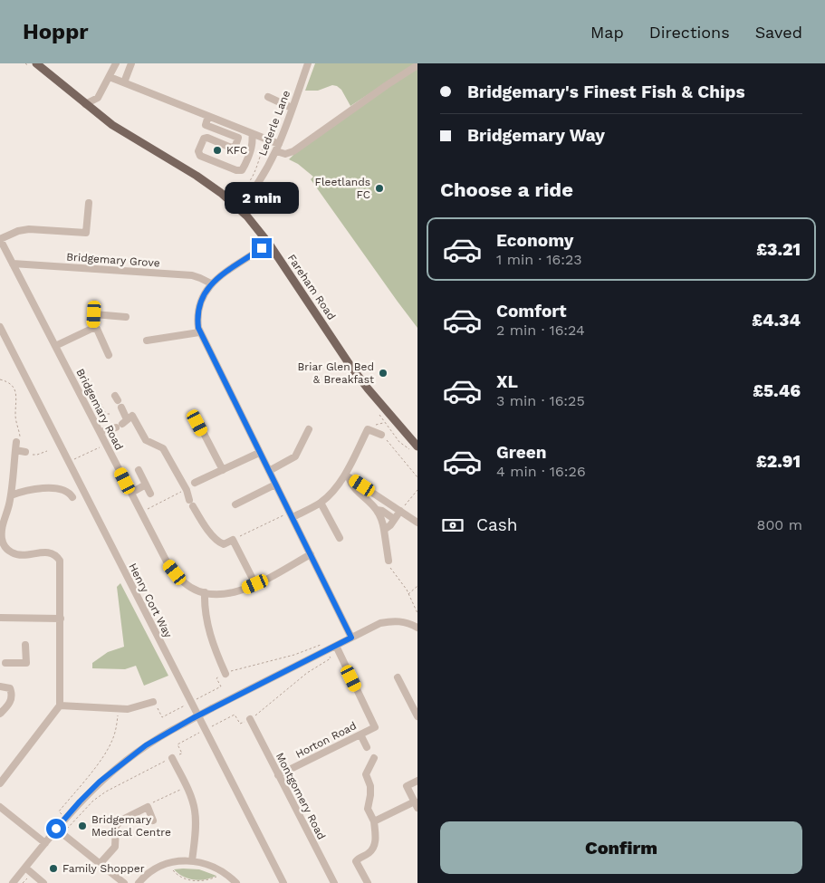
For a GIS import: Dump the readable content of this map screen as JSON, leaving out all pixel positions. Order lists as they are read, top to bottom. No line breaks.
{"streets":{"main road":["Fareham Road"],"street":["Lederle Lane","Bridgemary Grove","Bridgemary Road","Henry Cort Way","Horton Road","Montgomery Road"]},"crossings":[["Lederle Lane","Fareham Road"],["Bridgemary Grove","Bridgemary Road"],["Horton Road","Montgomery Road"]],"places":["KFC","Fleetlands FC","Briar Glen Bed & Breakfast","Bridgemary Medical Centre","Family Shopper"],"page":{"header":"Hoppr","nav":["Map","Directions","Saved"],"banner":["Bridgemary's Finest Fish & Chips","Bridgemary Way"],"heading":"Choose a ride","bubble":"2 min","list":[{"name":"Economy","note":"1 min · 16:23","value":"£3.21"},{"name":"Comfort","note":"2 min · 16:24","value":"£4.34"},{"name":"XL","note":"3 min · 16:25","value":"£5.46"},{"name":"Green","note":"4 min · 16:26","value":"£2.91"}],"pay":["Cash","800 m"],"buttons":"Confirm"}}
